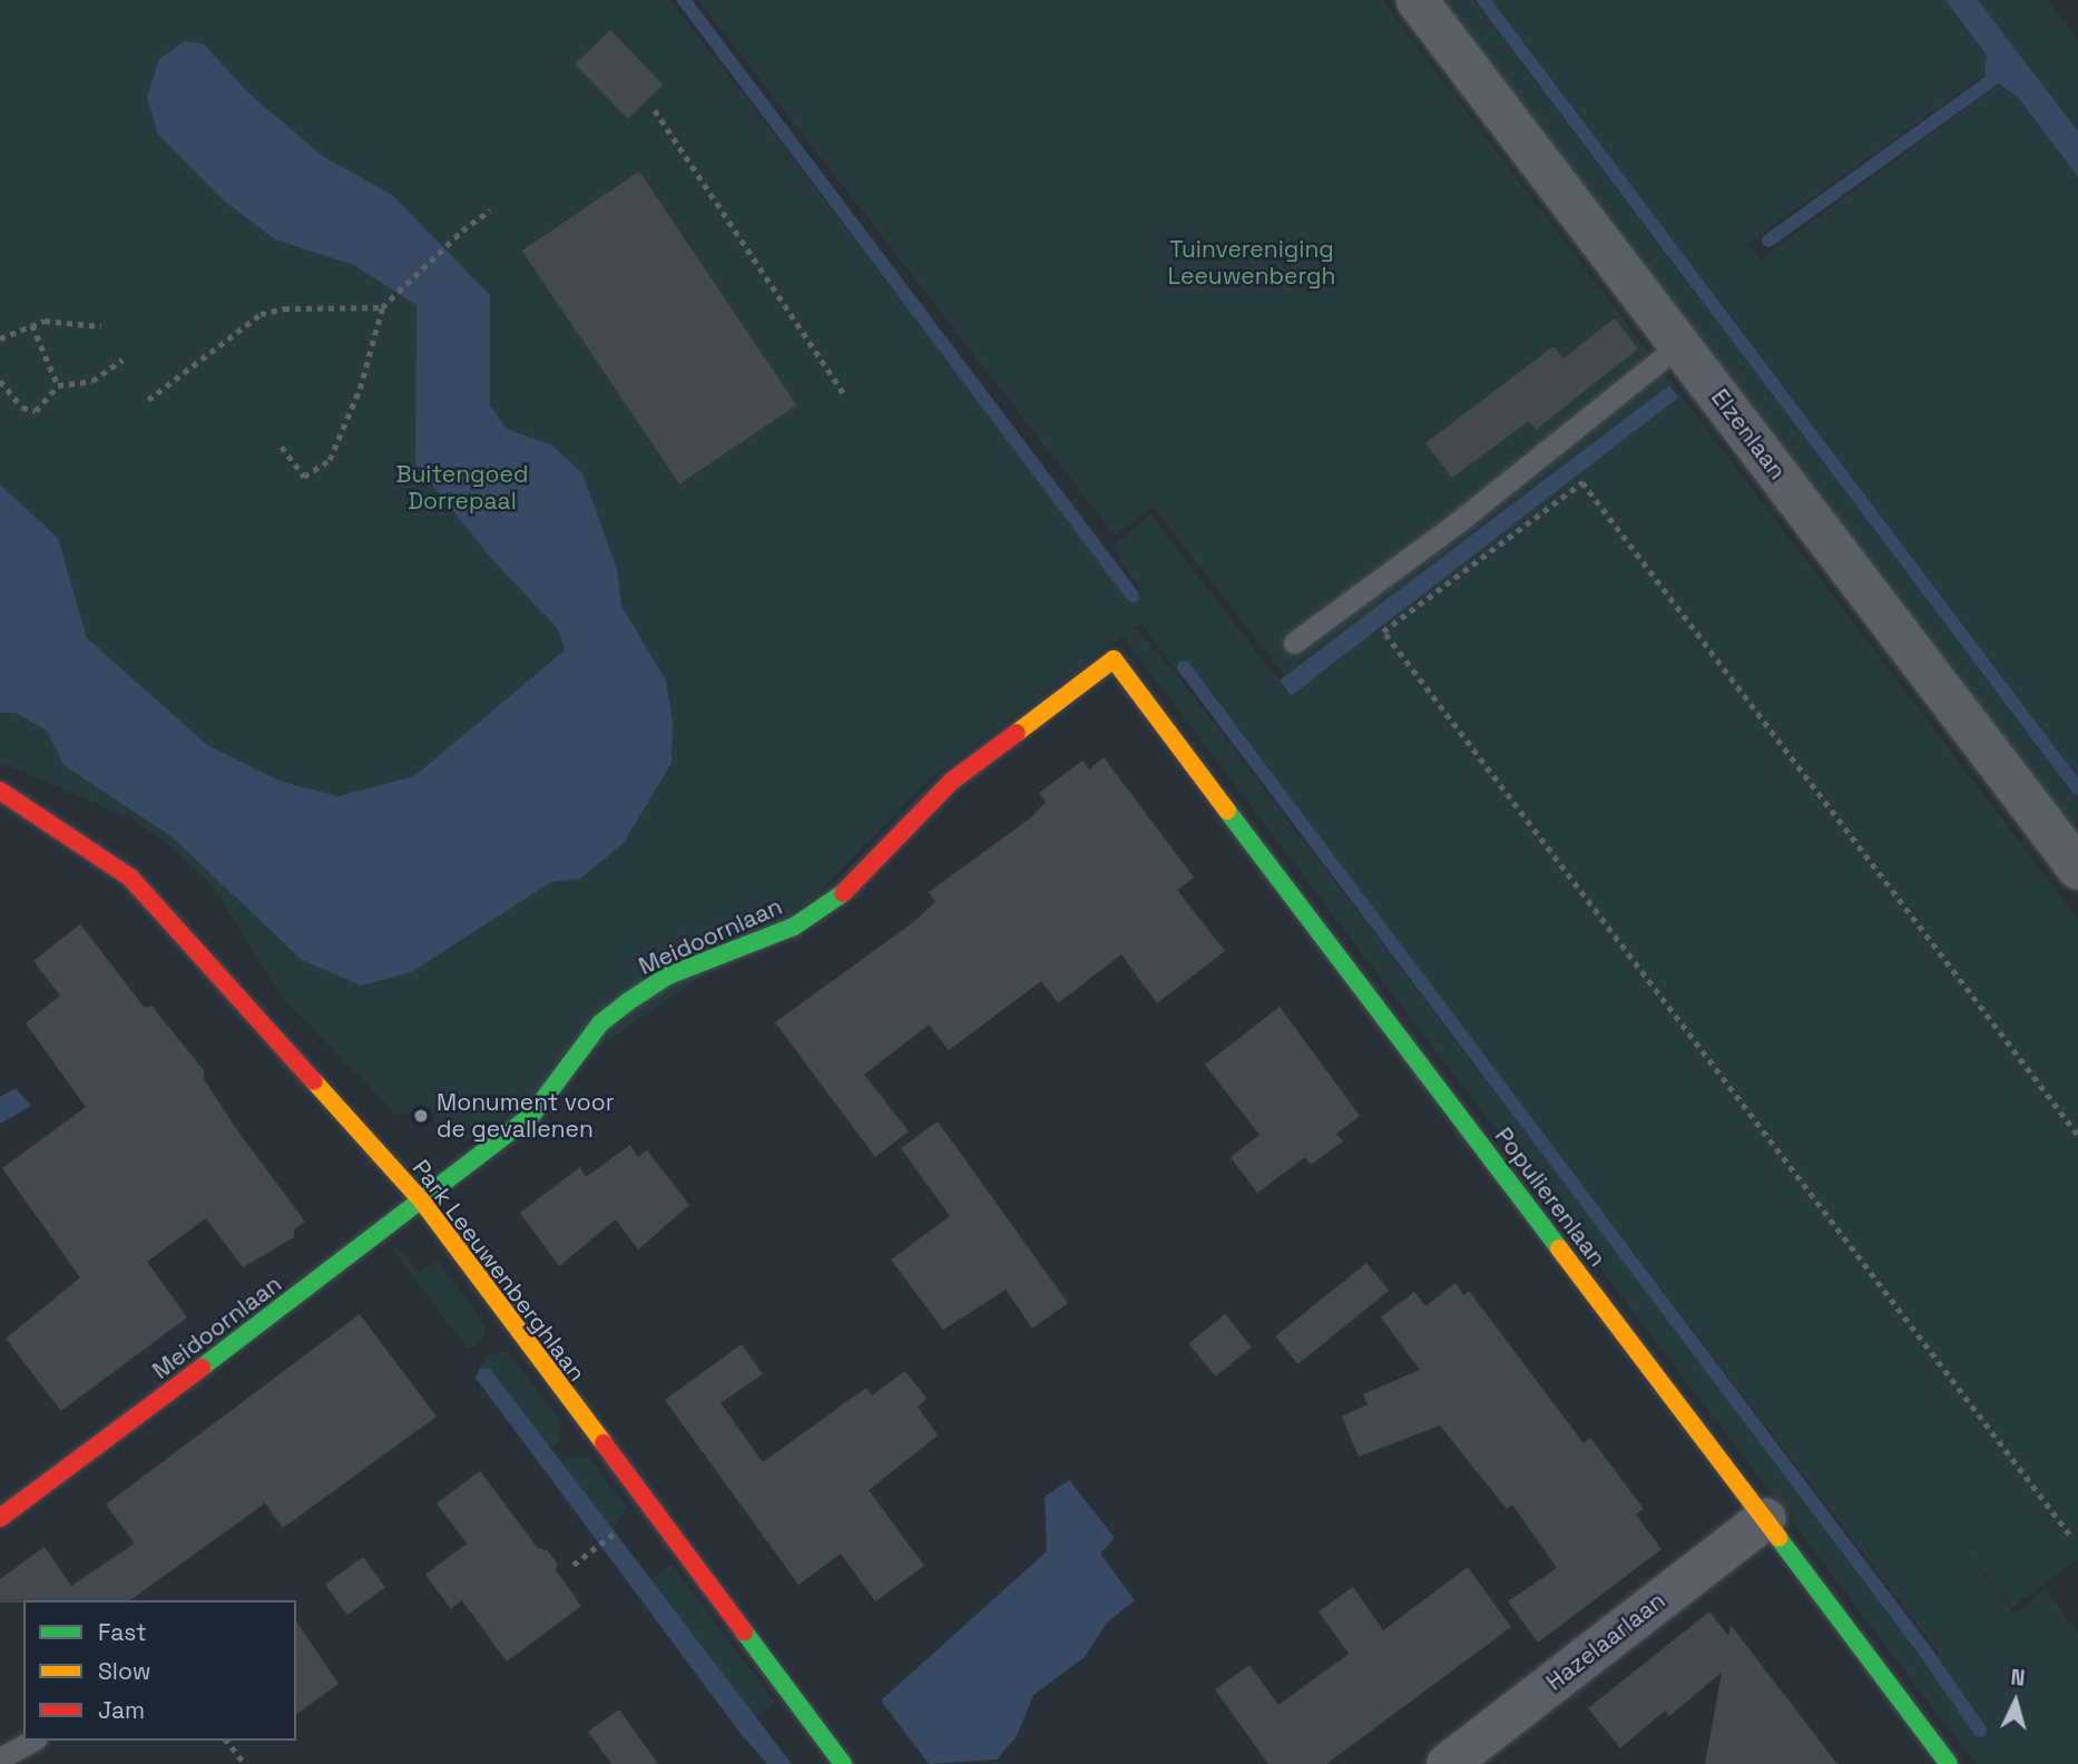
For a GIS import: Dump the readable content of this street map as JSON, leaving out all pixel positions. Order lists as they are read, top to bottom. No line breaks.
{"streets":{"street":["Elzenlaan","Meidoornlaan","Populierenlaan","Park Leeuwenberghlaan","Hazelaarlaan"]},"crossings":[["Meidoornlaan","Populierenlaan"],["Meidoornlaan","Park Leeuwenberghlaan"],["Populierenlaan","Hazelaarlaan"]],"parks":["Tuinvereniging Leeuwenbergh","Buitengoed Dorrepaal"],"places":["Monument voor de gevallenen"],"legend":["Fast","Slow","Jam"],"north":"top"}
